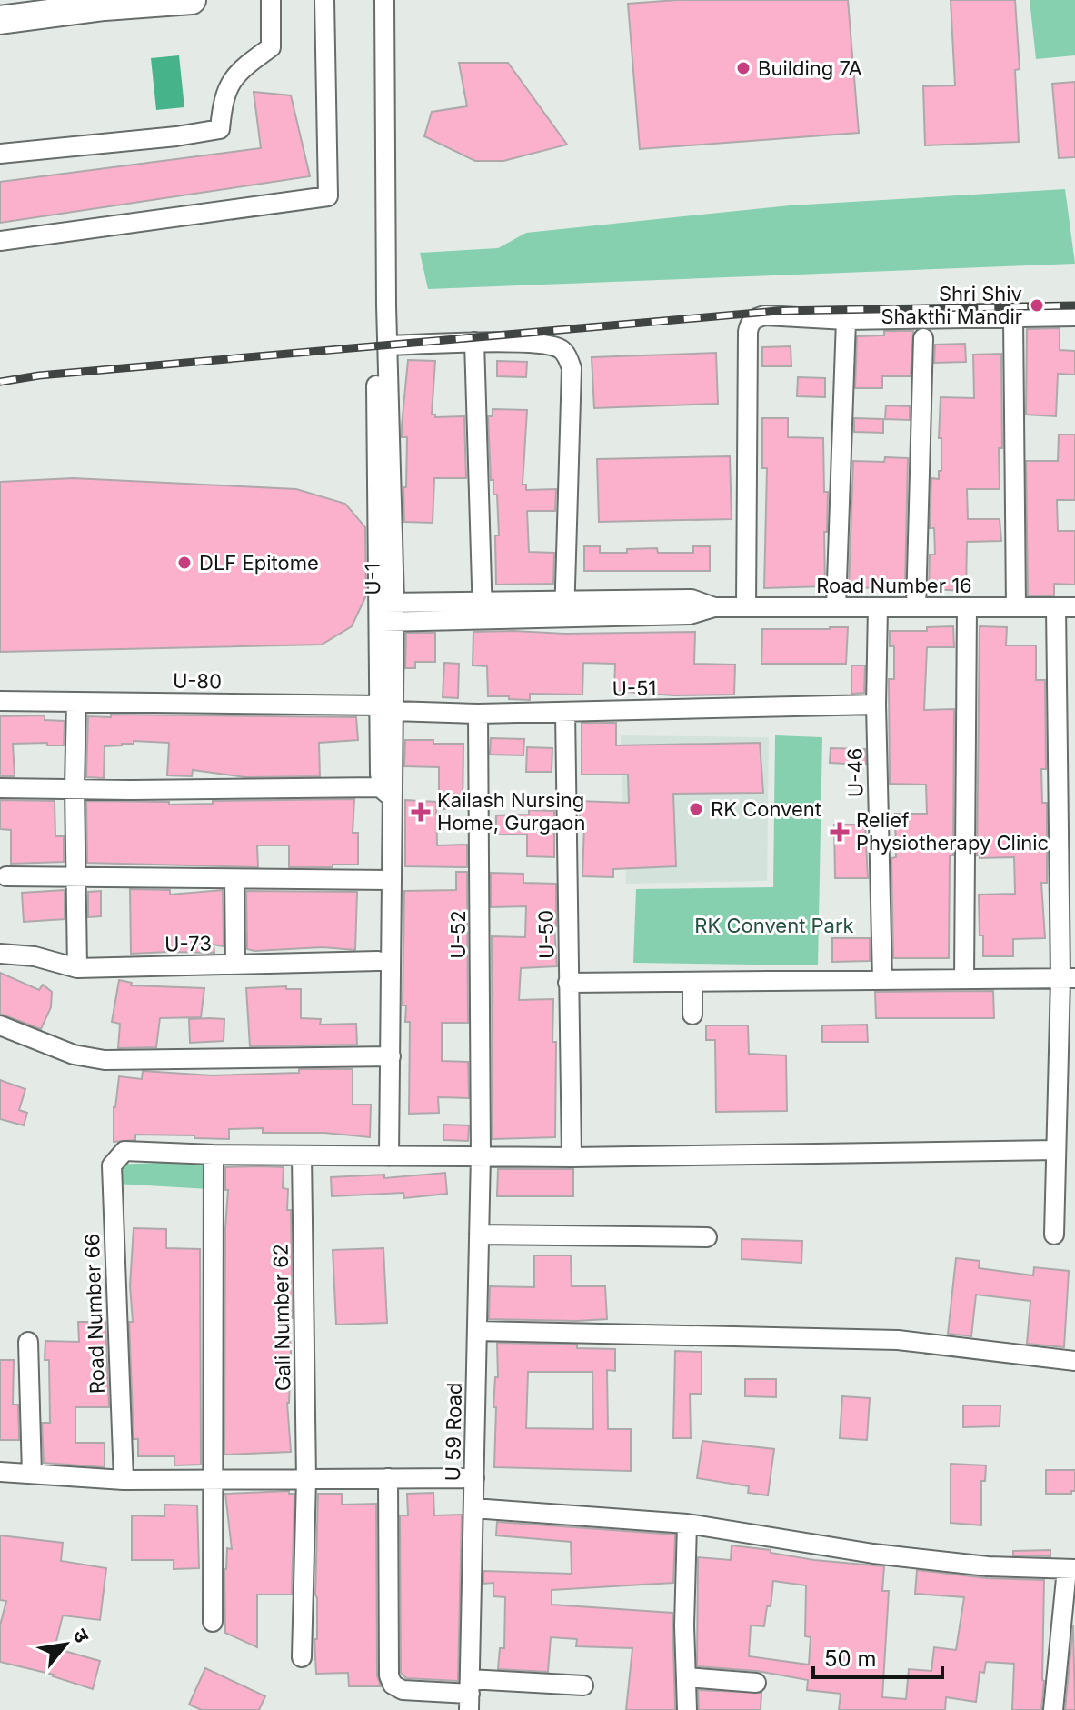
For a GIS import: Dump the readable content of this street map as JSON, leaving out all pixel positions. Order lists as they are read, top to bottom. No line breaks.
{"streets":{"street":["U-1","Road Number 16","U-80","U-51","U-46","U-52","U-50","U-73","Road Number 66","Gali Number 62","U 59 Road"]},"crossings":[["U-1","Road Number 16"],["U-1","U-80"],["U-1","U-51"],["U-1","U-73"],["Road Number 16","U-46"],["U-80","U-51"],["U-51","U-46"],["U-51","U-52"],["U-51","U-50"],["U-52","U 59 Road"]],"parks":["RK Convent Park"],"places":{"other":["Building 7A","Shri Shiv Shakthi Mandir","DLF Epitome","RK Convent"],"health":["Kailash Nursing Home, Gurgaon","Relief Physiotherapy Clinic"]},"scale_bar":"50 m","north":"top right"}
